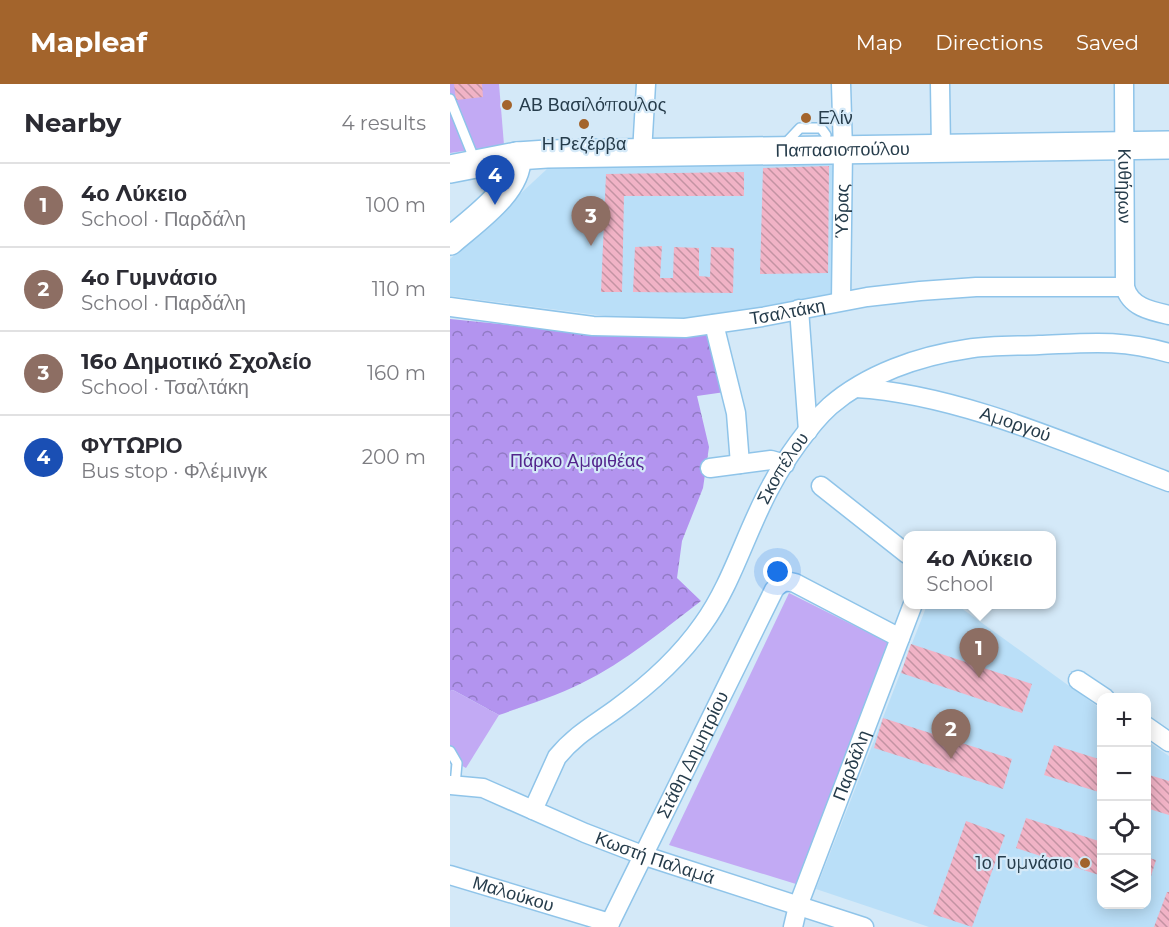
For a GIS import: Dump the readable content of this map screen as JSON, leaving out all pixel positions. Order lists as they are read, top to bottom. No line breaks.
{"streets":{"main road":["Παπασιοπούλου"],"street":["Κυθήρων","Ύδρας","Τσαλτάκη","Αμοργού","Σκοπέλου","Στάθη Δημητρίου","Παρδάλη","Κωστή Παλαμά","Μαλούκου"]},"crossings":[["Παπασιοπούλου","Κυθήρων"],["Παπασιοπούλου","Ύδρας"],["Κυθήρων","Τσαλτάκη"],["Ύδρας","Τσαλτάκη"],["Αμοργού","Σκοπέλου"],["Σκοπέλου","Κωστή Παλαμά"],["Στάθη Δημητρίου","Παρδάλη"],["Στάθη Δημητρίου","Κωστή Παλαμά"],["Στάθη Δημητρίου","Μαλούκου"],["Παρδάλη","Κωστή Παλαμά"]],"parks":["Πάρκο Αμφιθέας"],"places":["ΑΒ Βασιλόπουλος","Ελίν","Η Ρεζέρβα","1ο Γυμνάσιο"],"page":{"header":"Mapleaf","nav":["Map","Directions","Saved"],"heading":["Nearby","4 results"],"pins":["4","3","1","2"],"list":[{"mark":"1","name":"4ο Λύκειο","note":"School · Παρδάλη","value":"100 m"},{"mark":"2","name":"4ο Γυμνάσιο","note":"School · Παρδάλη","value":"110 m"},{"mark":"3","name":"16ο Δημοτικό Σχολείο","note":"School · Τσαλτάκη","value":"160 m"},{"mark":"4","name":"ΦΥΤΩΡΙΟ","note":"Bus stop · Φλέμινγκ","value":"200 m"}],"popup":["4ο Λύκειο","School"],"map_buttons":["+","−"]}}
